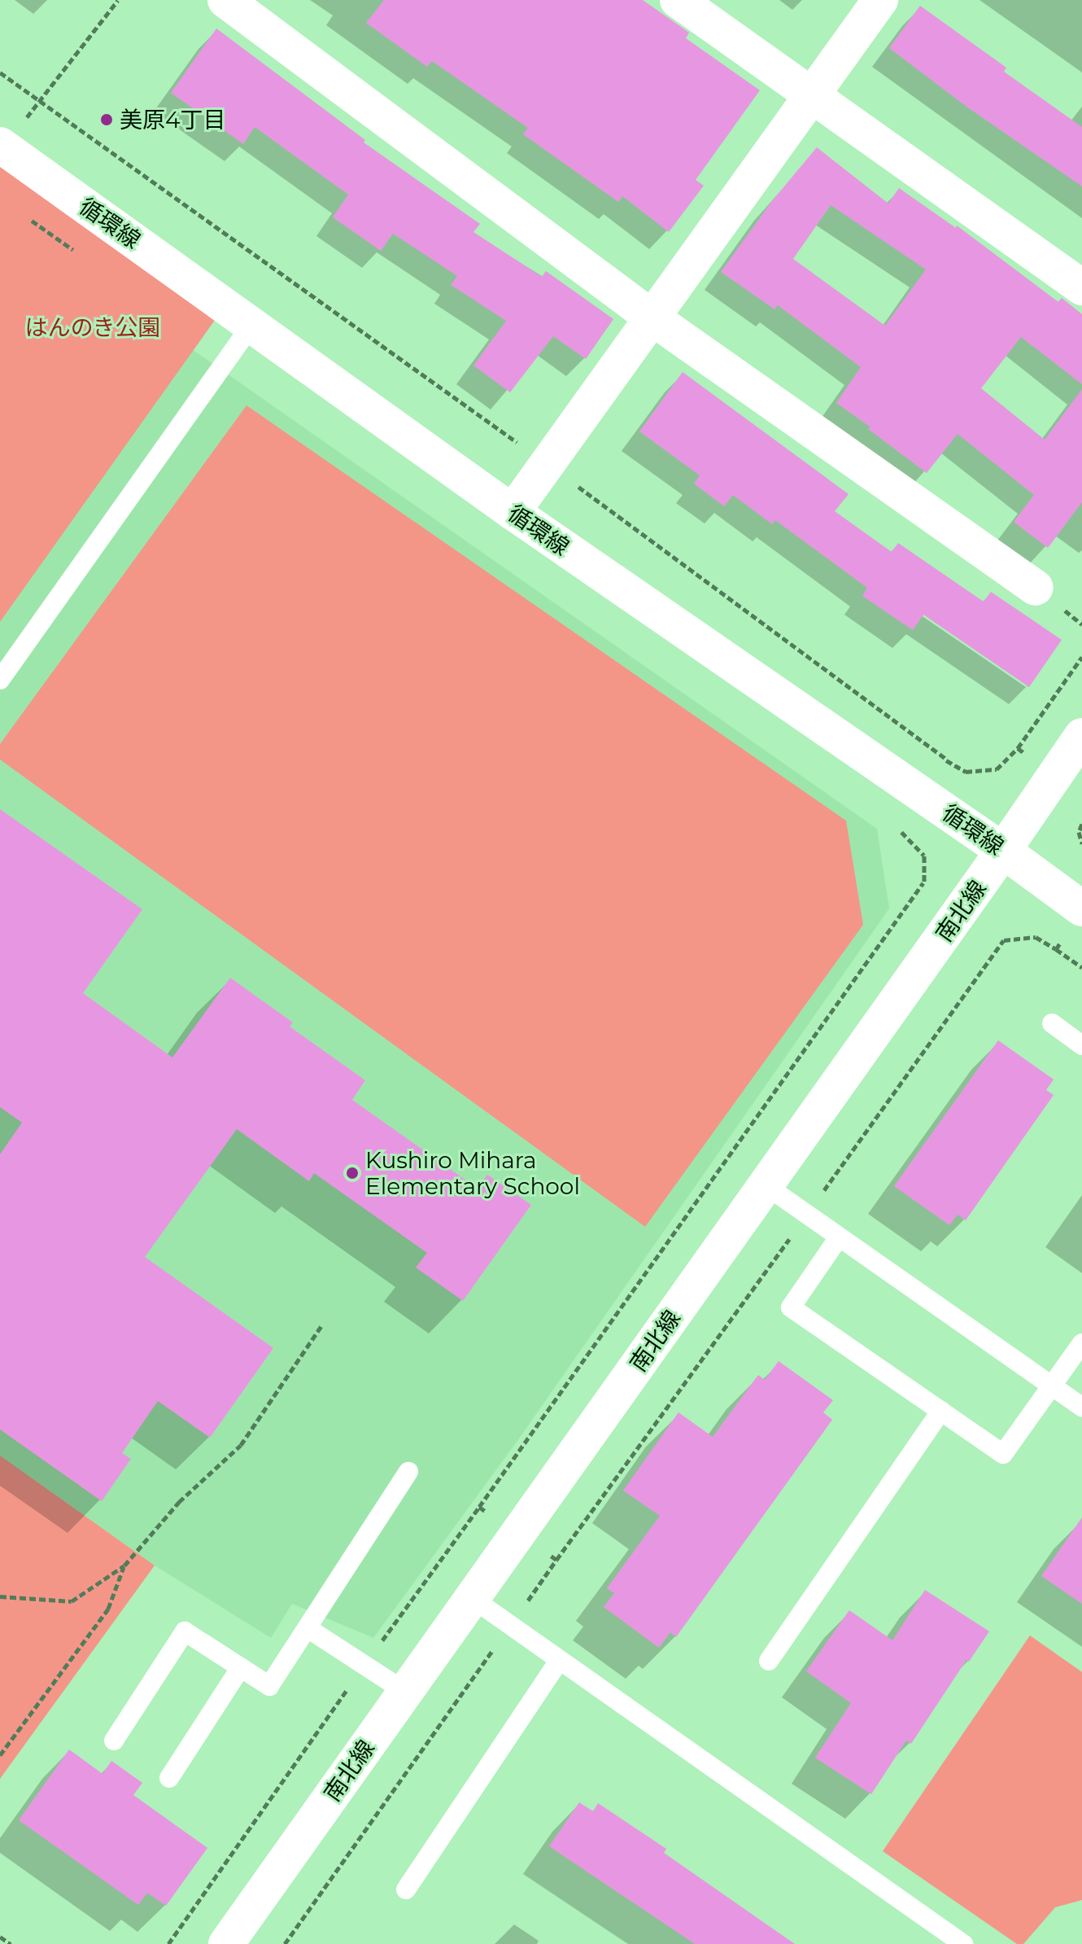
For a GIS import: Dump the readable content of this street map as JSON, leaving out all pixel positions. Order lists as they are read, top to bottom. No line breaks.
{"streets":{"street":["循環線","南北線"]},"crossings":[["循環線","南北線"]],"parks":["はんのき公園"],"places":["美原4丁目","Kushiro Mihara Elementary School"]}
